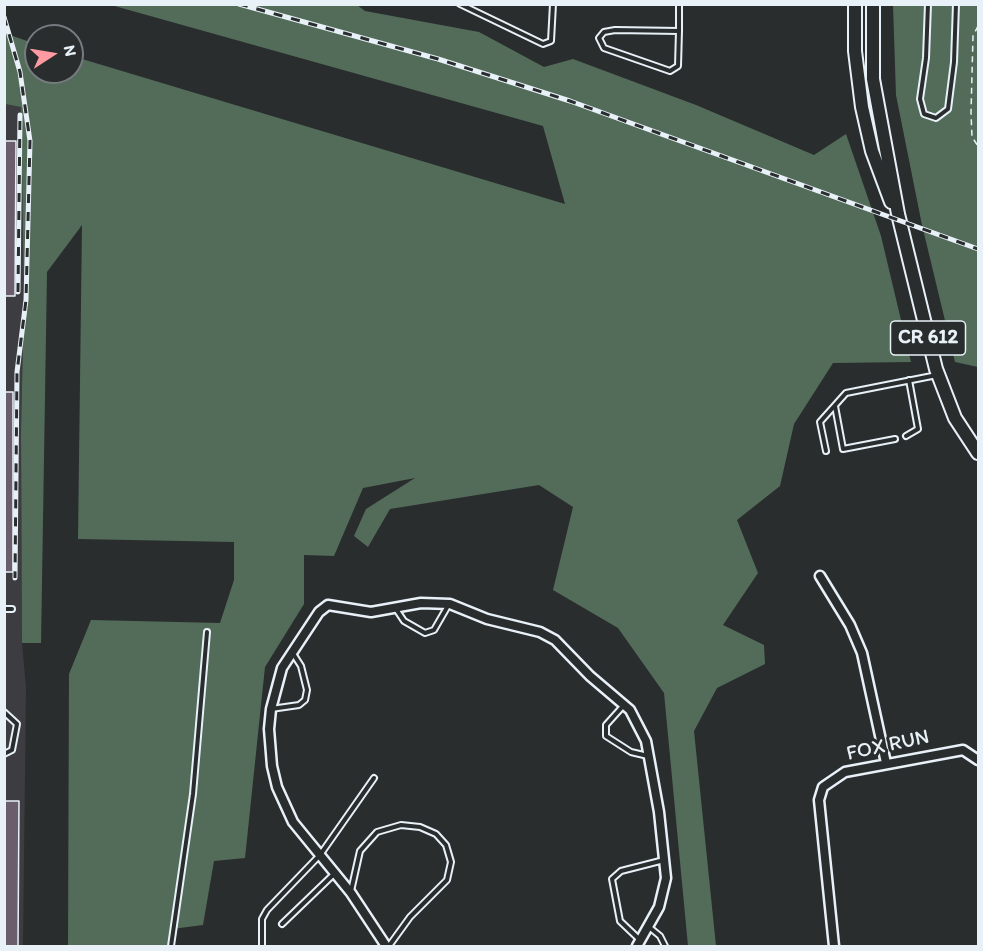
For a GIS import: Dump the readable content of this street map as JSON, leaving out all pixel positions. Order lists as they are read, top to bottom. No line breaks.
{"streets":{"main road":["CR 612"],"street":["FOX RUN"]},"north":"right"}
